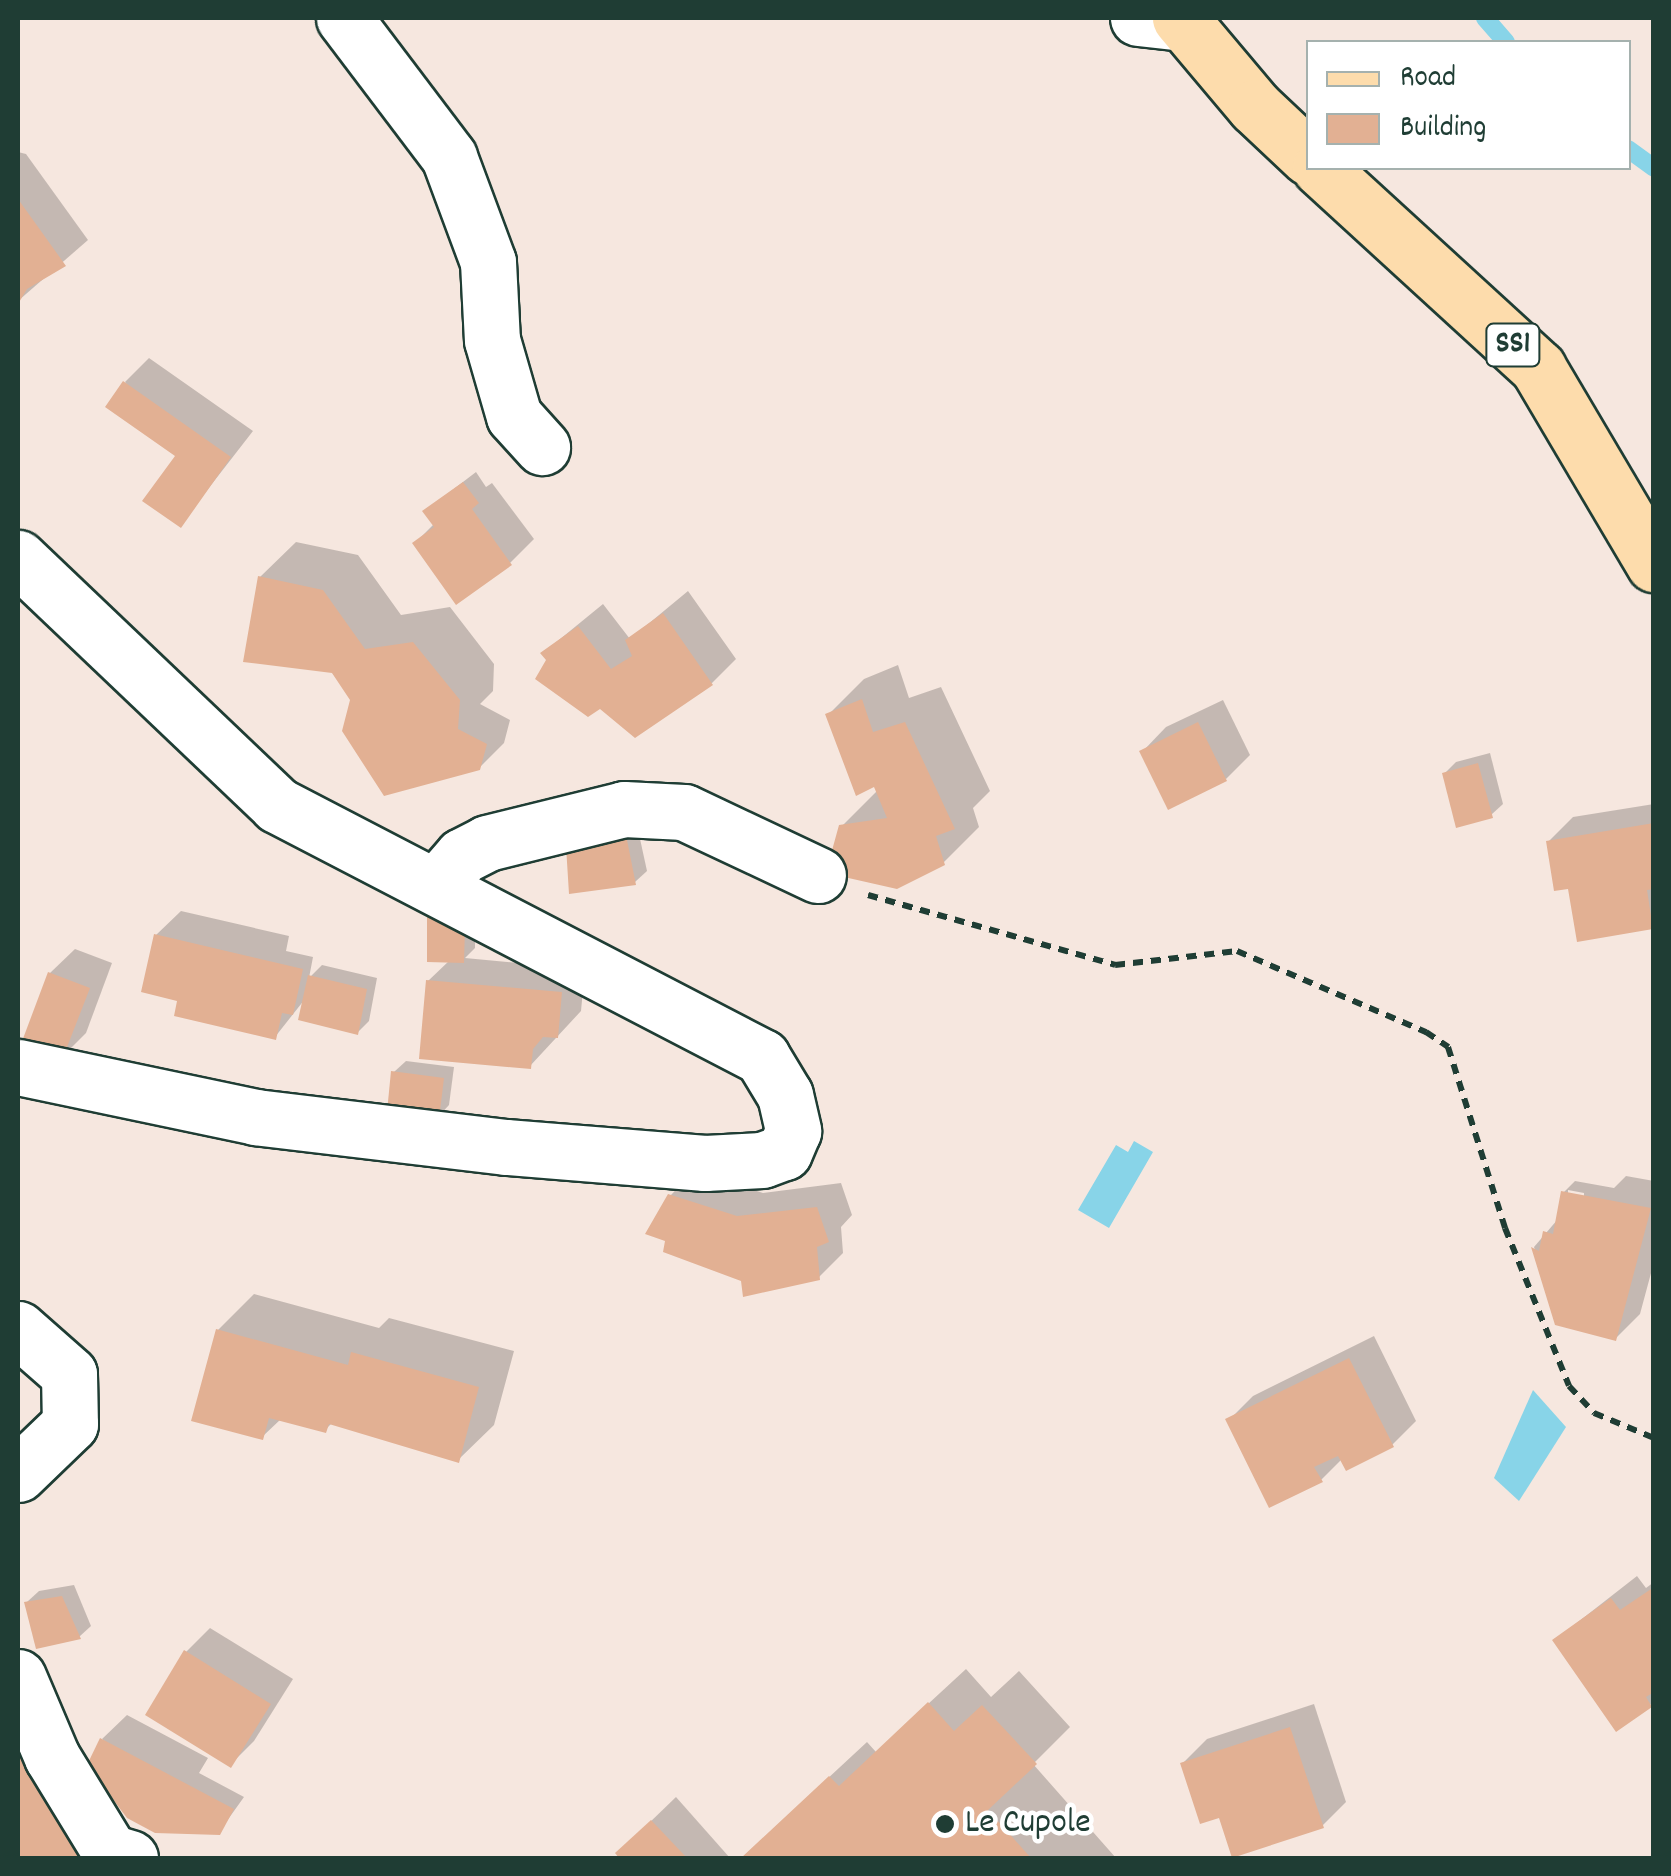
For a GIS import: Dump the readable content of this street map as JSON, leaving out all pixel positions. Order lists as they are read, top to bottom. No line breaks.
{"streets":{"main road":["SS1"]},"places":["Le Cupole"],"legend":["Road","Building"]}
